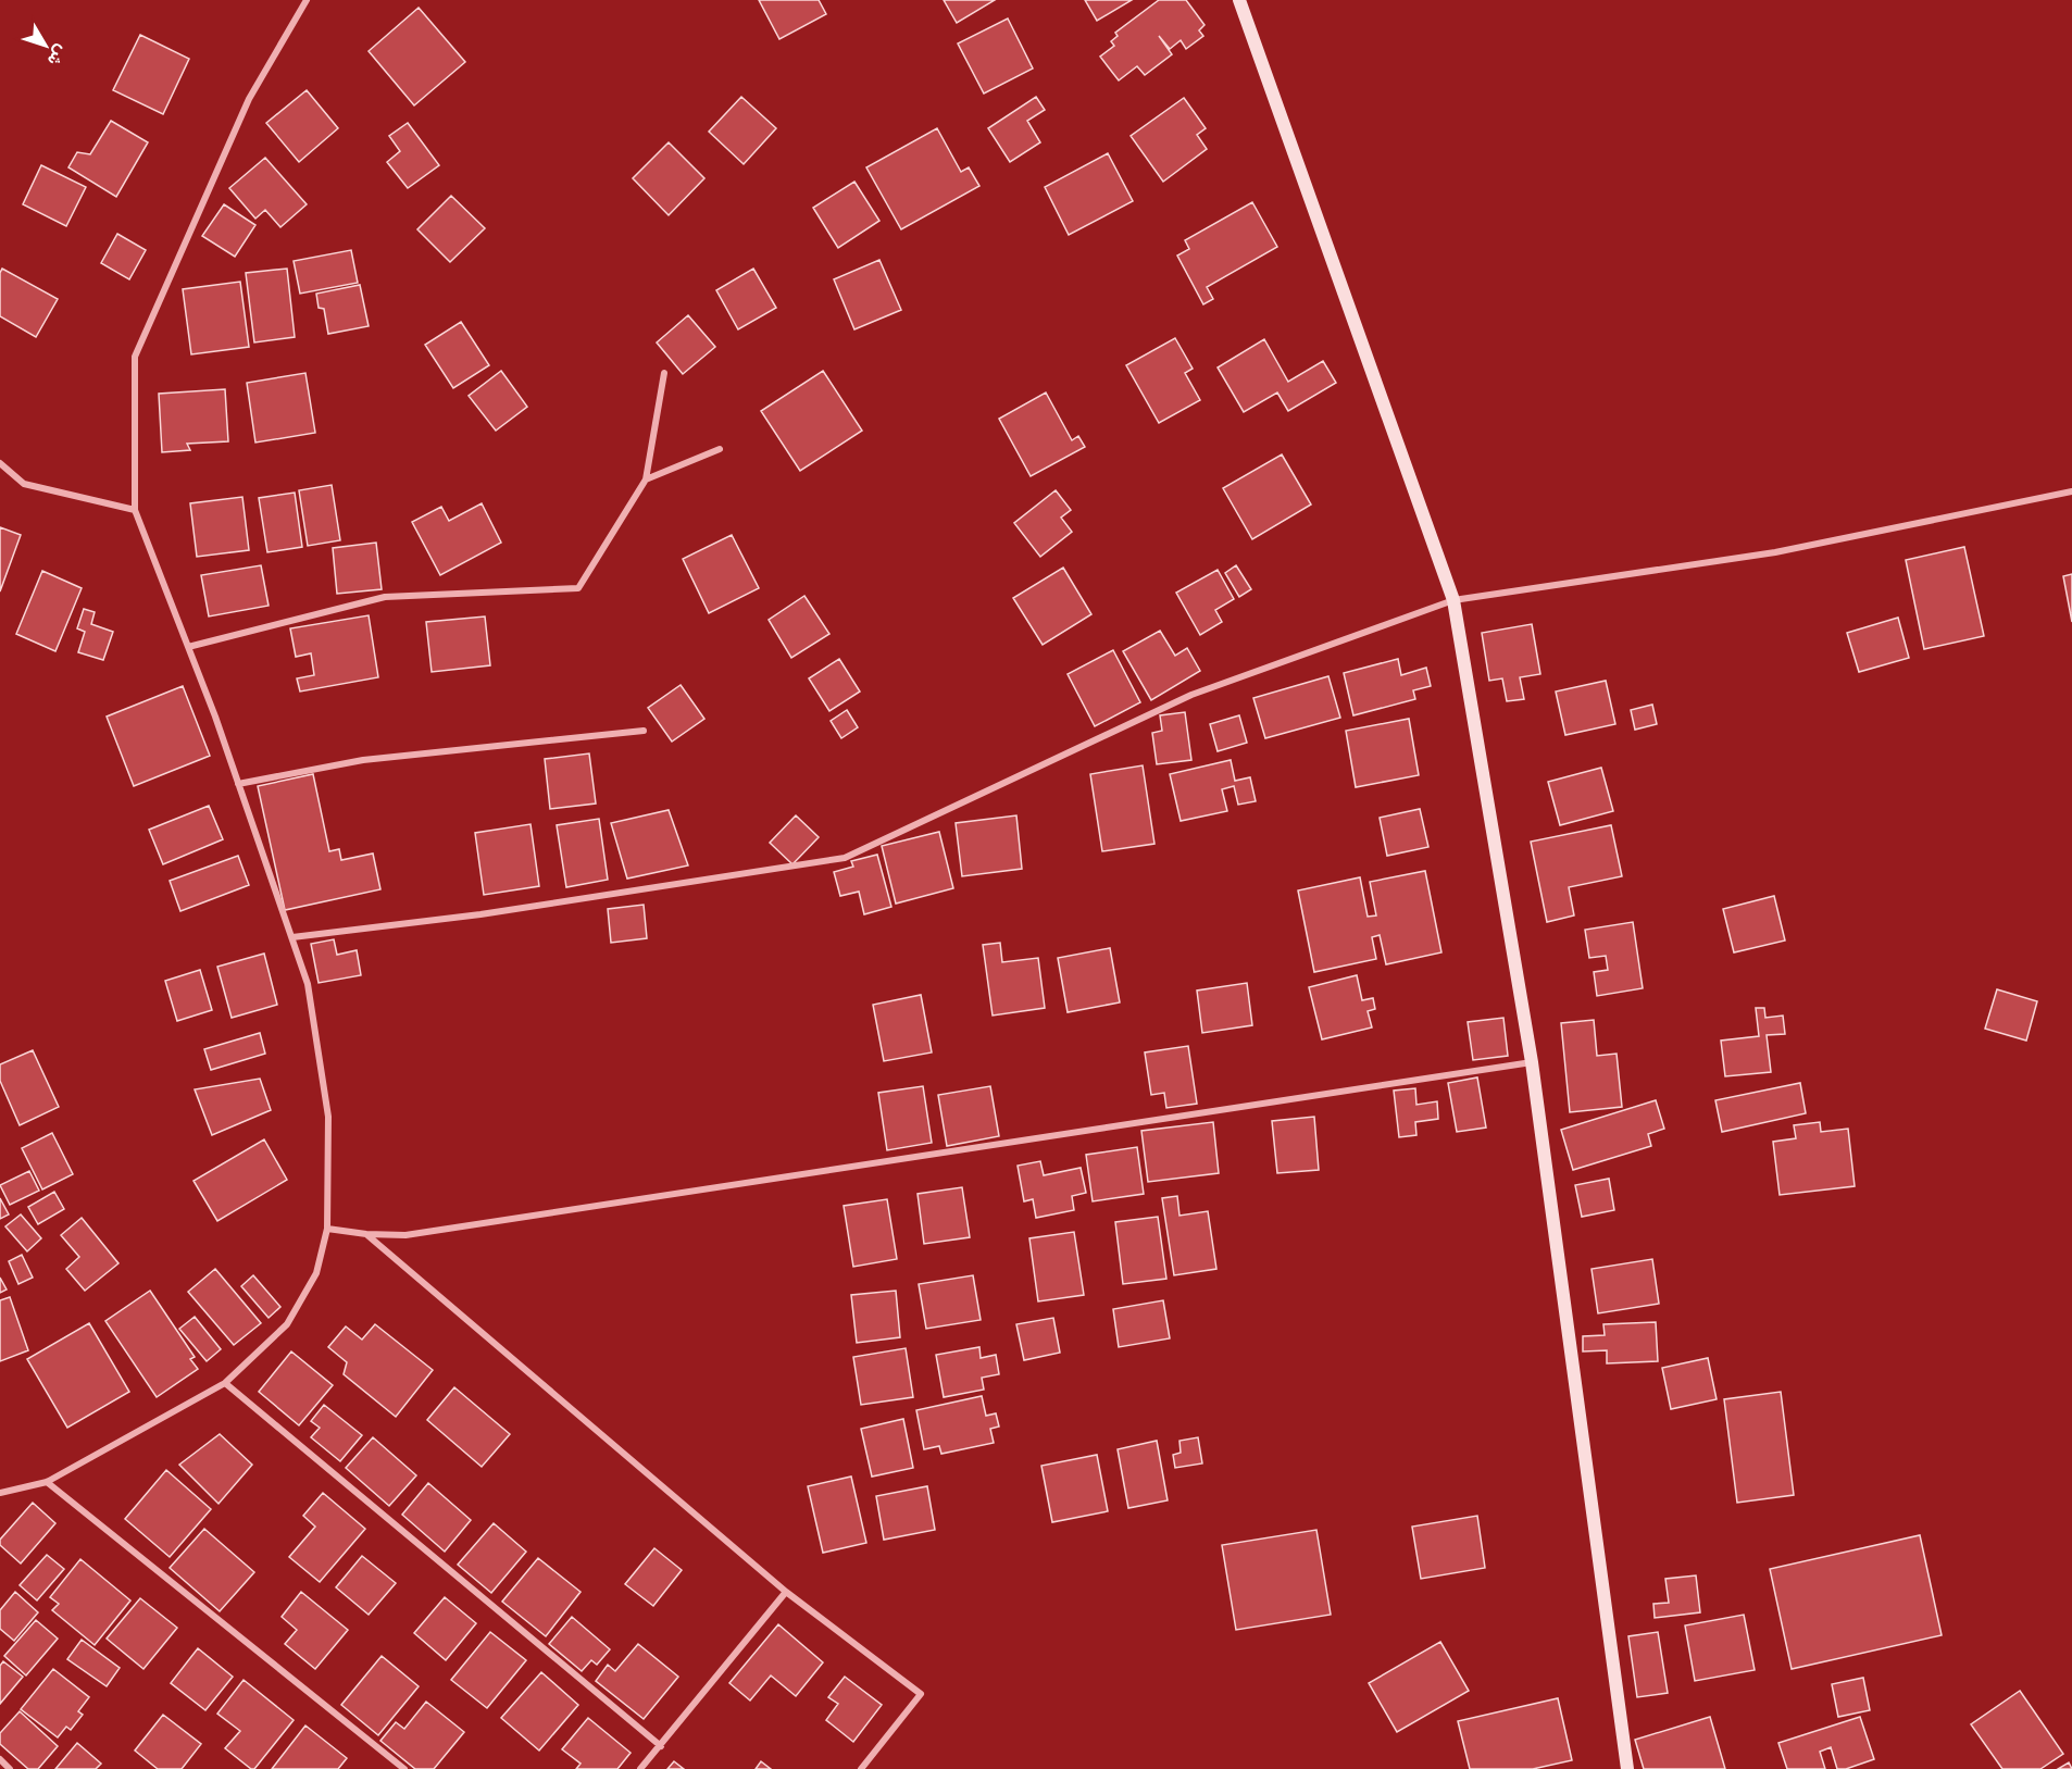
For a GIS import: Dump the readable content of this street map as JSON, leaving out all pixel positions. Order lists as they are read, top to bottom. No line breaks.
{"north":"bottom right"}
